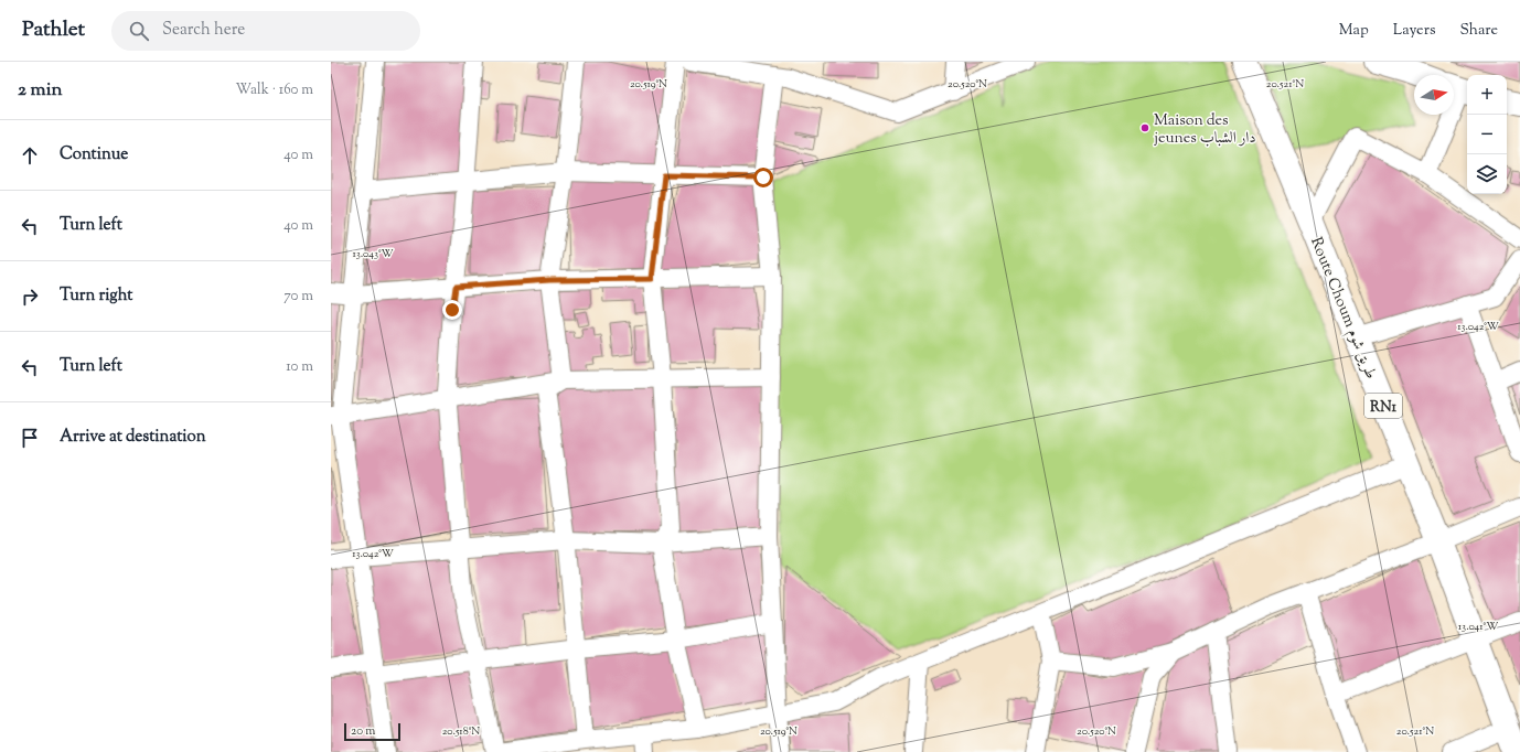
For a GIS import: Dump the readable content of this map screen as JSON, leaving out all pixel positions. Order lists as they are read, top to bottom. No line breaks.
{"streets":{"main road":["Route Choum طريق شوم","RN1"]},"places":["Maison des jeunes دار الشباب"],"scale_bar":"20 m","north":"right","page":{"header":"Pathlet","search":"Search here","nav":["Map","Layers","Share"],"heading":["2 min","Walk · 160 m"],"map_buttons":["+","−"],"list":[["Continue","40 m"],["Turn left","40 m"],["Turn right","70 m"],["Turn left","10 m"],"Arrive at destination"],"scale":"20 m"},"coordinates":["20.519°N","20.520°N","20.521°N","13.043°W","13.042°W","13.041°W","20.518°N"]}
